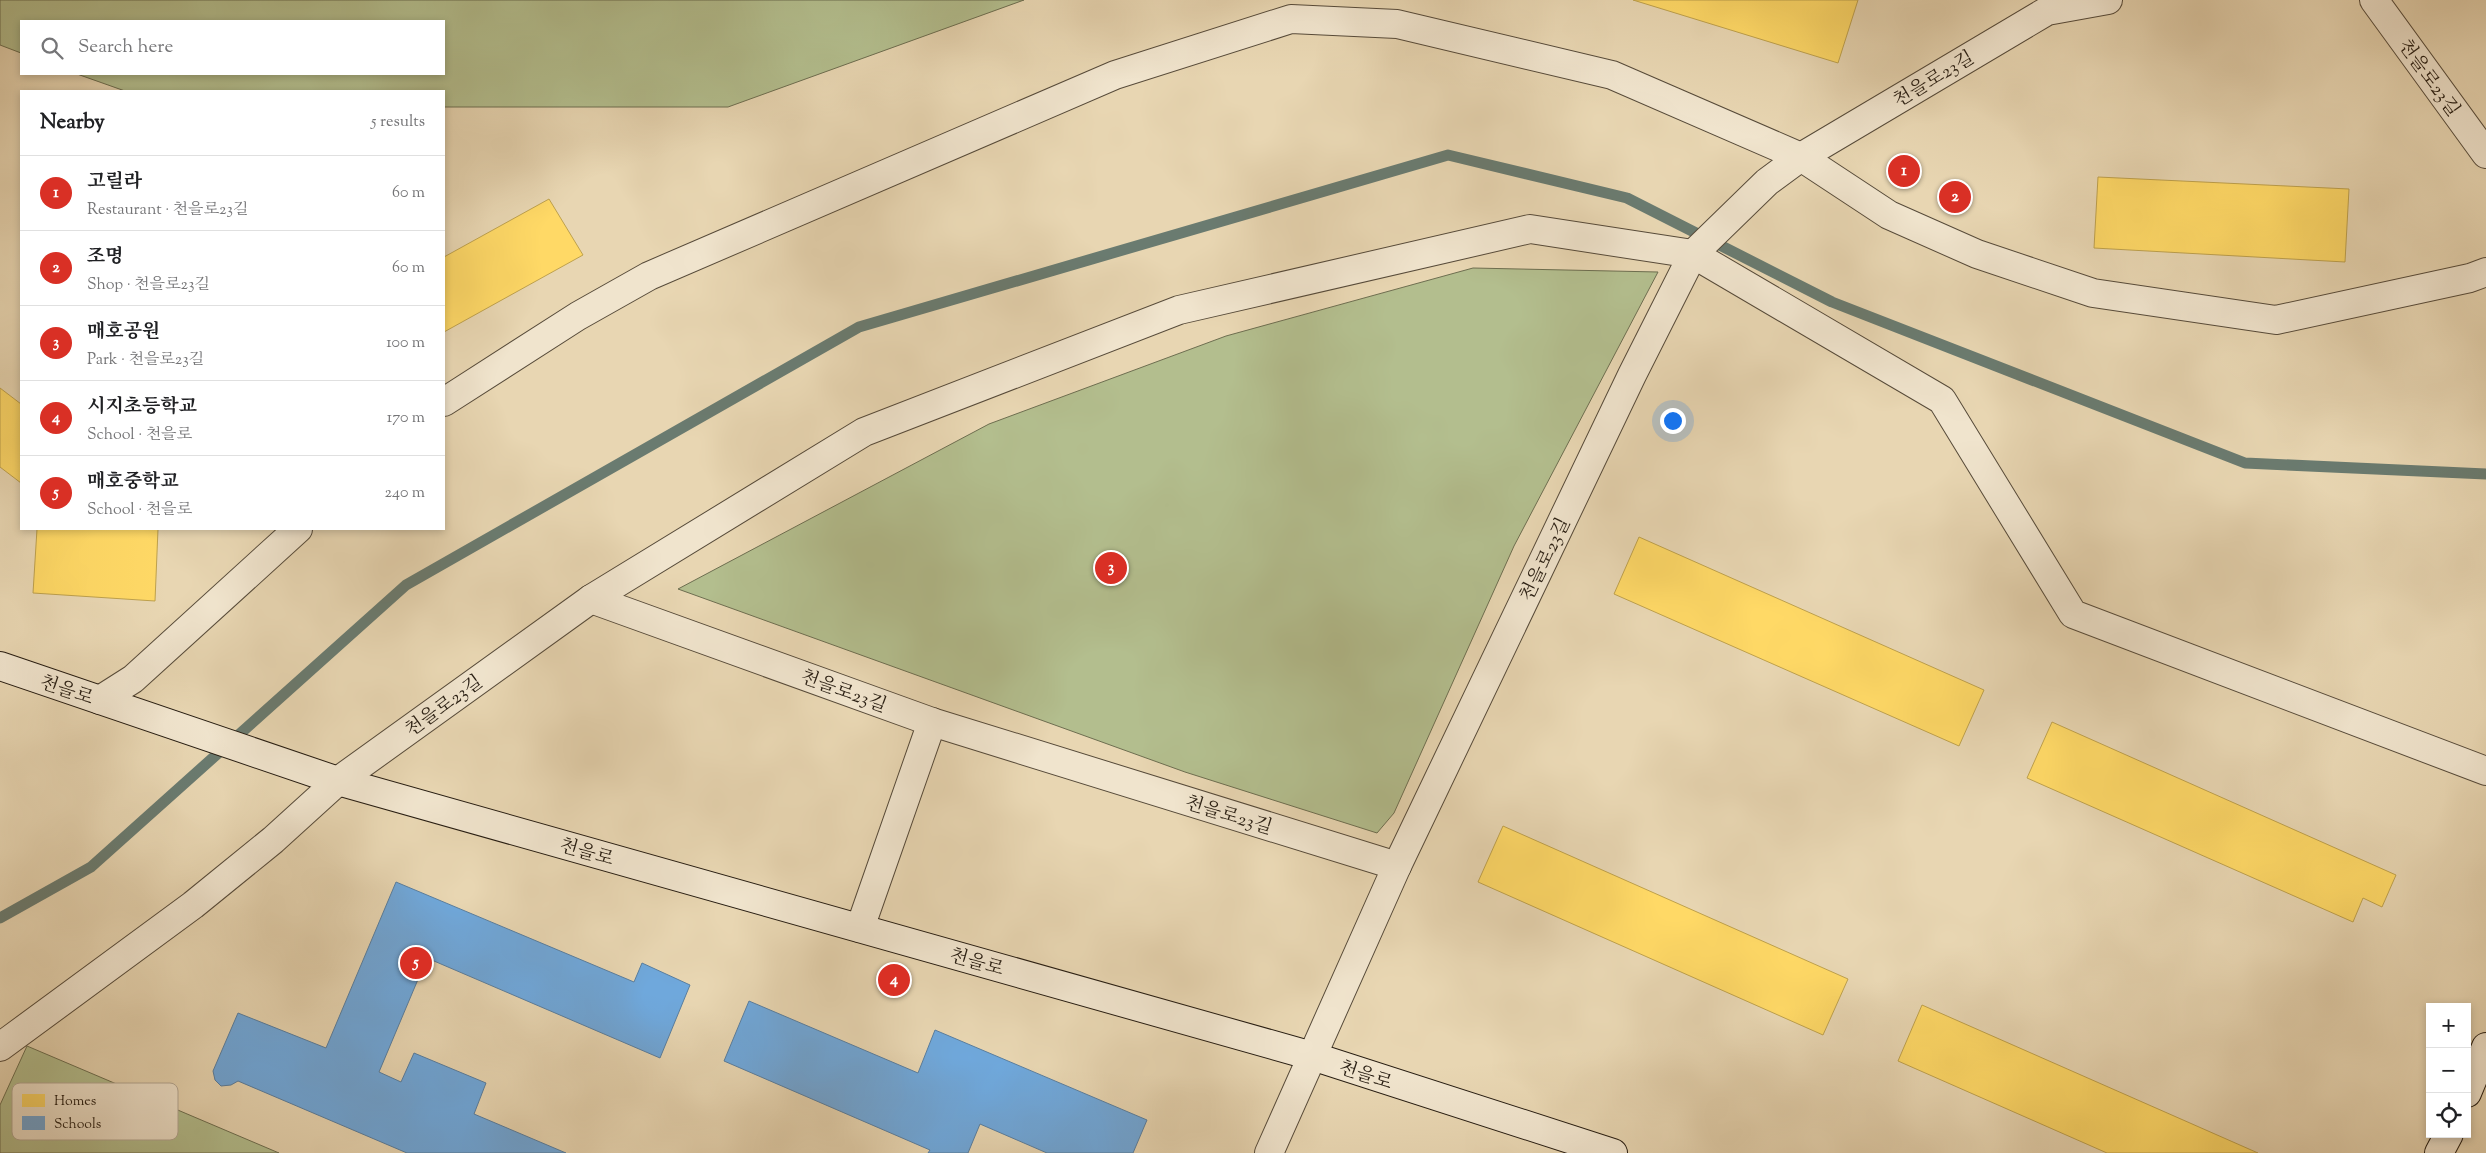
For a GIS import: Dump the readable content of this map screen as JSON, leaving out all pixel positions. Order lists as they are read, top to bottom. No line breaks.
{"streets":{"street":["천을로23길","천을로"]},"crossings":[["천을로23길","천을로"]],"legend":["Homes","Schools"],"page":{"search":"Search here","heading":["Nearby","5 results"],"pins":["1","2","3","5","4"],"list":[{"mark":"1","name":"고릴라","note":"Restaurant · 천을로23길","value":"60 m"},{"mark":"2","name":"조명","note":"Shop · 천을로23길","value":"60 m"},{"mark":"3","name":"매호공원","note":"Park · 천을로23길","value":"100 m"},{"mark":"4","name":"시지초등학교","note":"School · 천을로","value":"170 m"},{"mark":"5","name":"매호중학교","note":"School · 천을로","value":"240 m"}],"map_buttons":["+","−"]}}
